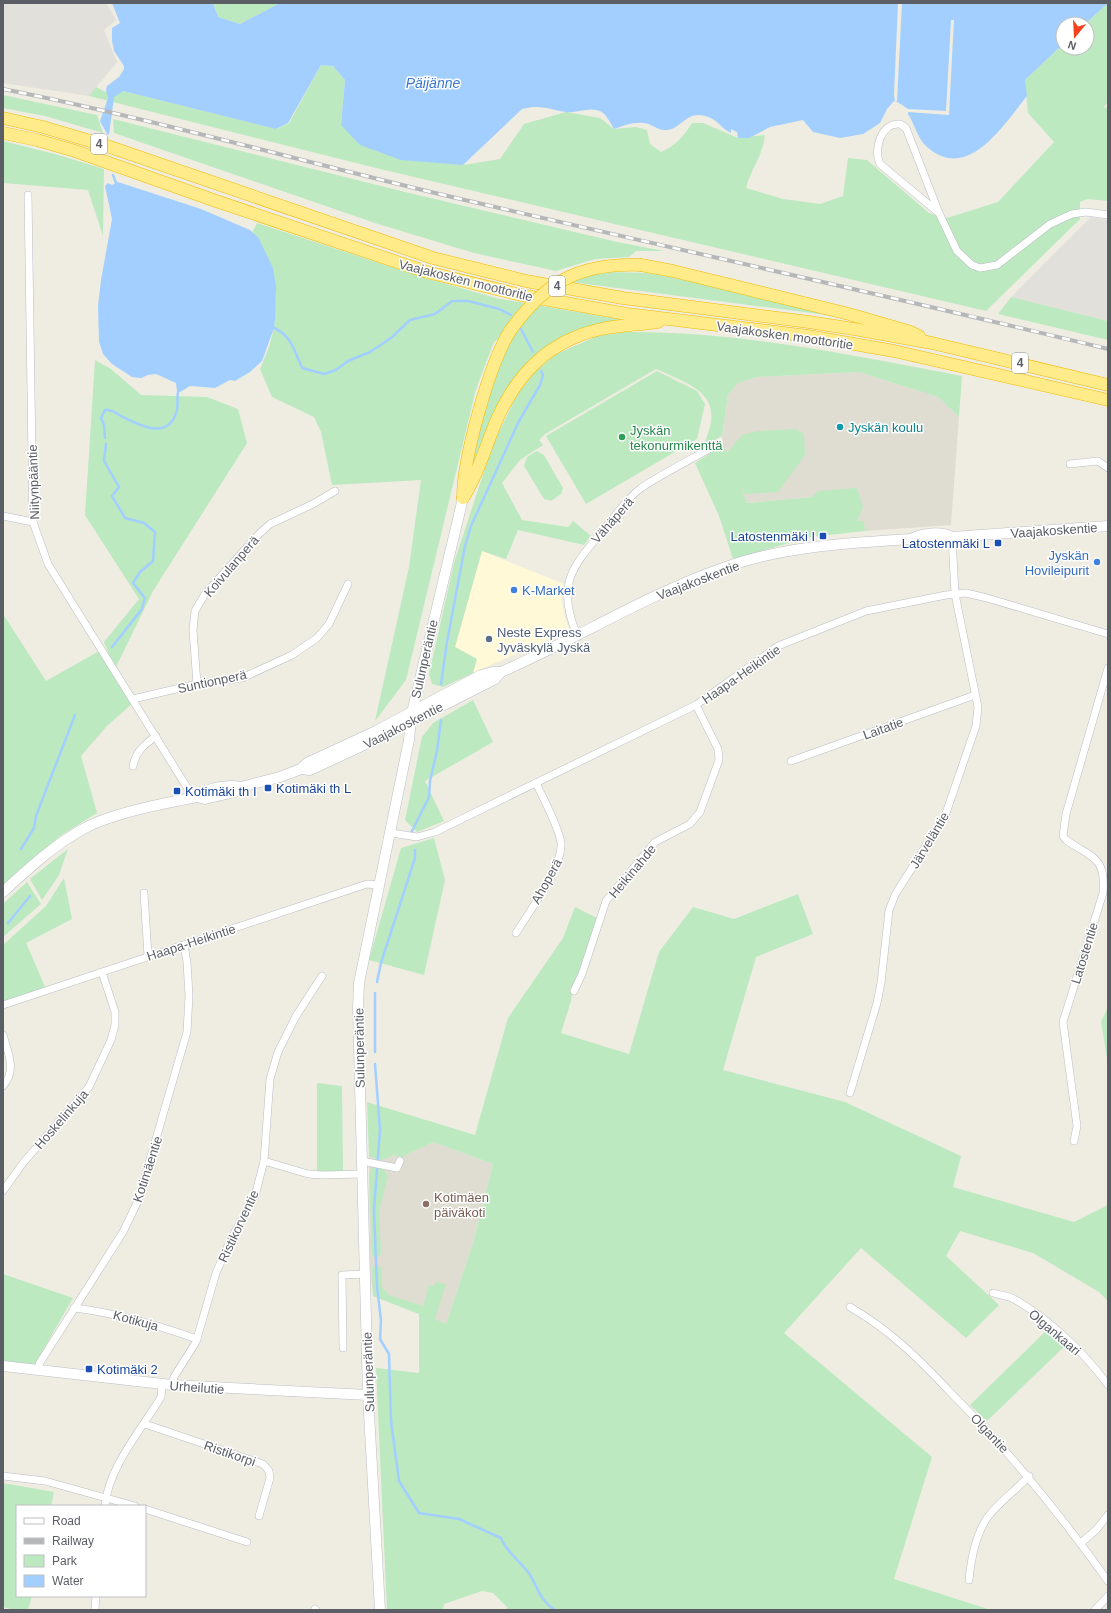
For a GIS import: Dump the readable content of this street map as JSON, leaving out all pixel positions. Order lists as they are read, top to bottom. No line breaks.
{"streets":{"highway":["4","Vaajakosken moottoritie"],"street":["Niitynpääntie","Vähäperä","Vaajakoskentie","Koivulanperä","Sulunperäntie","Haapa-Heikintie","Suntionperä","Laitatie","Järveläntie","Heikinahde","Ahoperä","Latostentie","Hoskelinkuja","Kotimäentie","Ristikorventie","Kotikuja","Olgankaari","Urheilutie","Olgantie","Ristikorpi"]},"crossings":[["Niitynpääntie","Vaajakoskentie"],["Niitynpääntie","Suntionperä"],["Vähäperä","Vaajakoskentie"],["Vaajakoskentie","Sulunperäntie"],["Vaajakoskentie","Järveläntie"],["Koivulanperä","Suntionperä"],["Sulunperäntie","Haapa-Heikintie"],["Sulunperäntie","Urheilutie"],["Haapa-Heikintie","Järveläntie"],["Haapa-Heikintie","Heikinahde"],["Haapa-Heikintie","Ahoperä"],["Haapa-Heikintie","Hoskelinkuja"],["Haapa-Heikintie","Kotimäentie"],["Laitatie","Järveläntie"],["Kotimäentie","Kotikuja"],["Kotimäentie","Urheilutie"],["Ristikorventie","Kotikuja"],["Ristikorventie","Urheilutie"],["Ristikorventie","Ristikorpi"]],"water":["Päijänne"],"places":{"other":["Jyskän koulu","Jyskän tekonurmikenttä","Jyskän Hovileipurit","K-Market","Neste Express Jyväskylä Jyskä","Kotimäen päiväkoti"],"transit":["Latostenmäki I","Latostenmäki L","Kotimäki th L","Kotimäki th I","Kotimäki 2"]},"legend":["Road","Railway","Park","Water"],"north":"bottom"}
